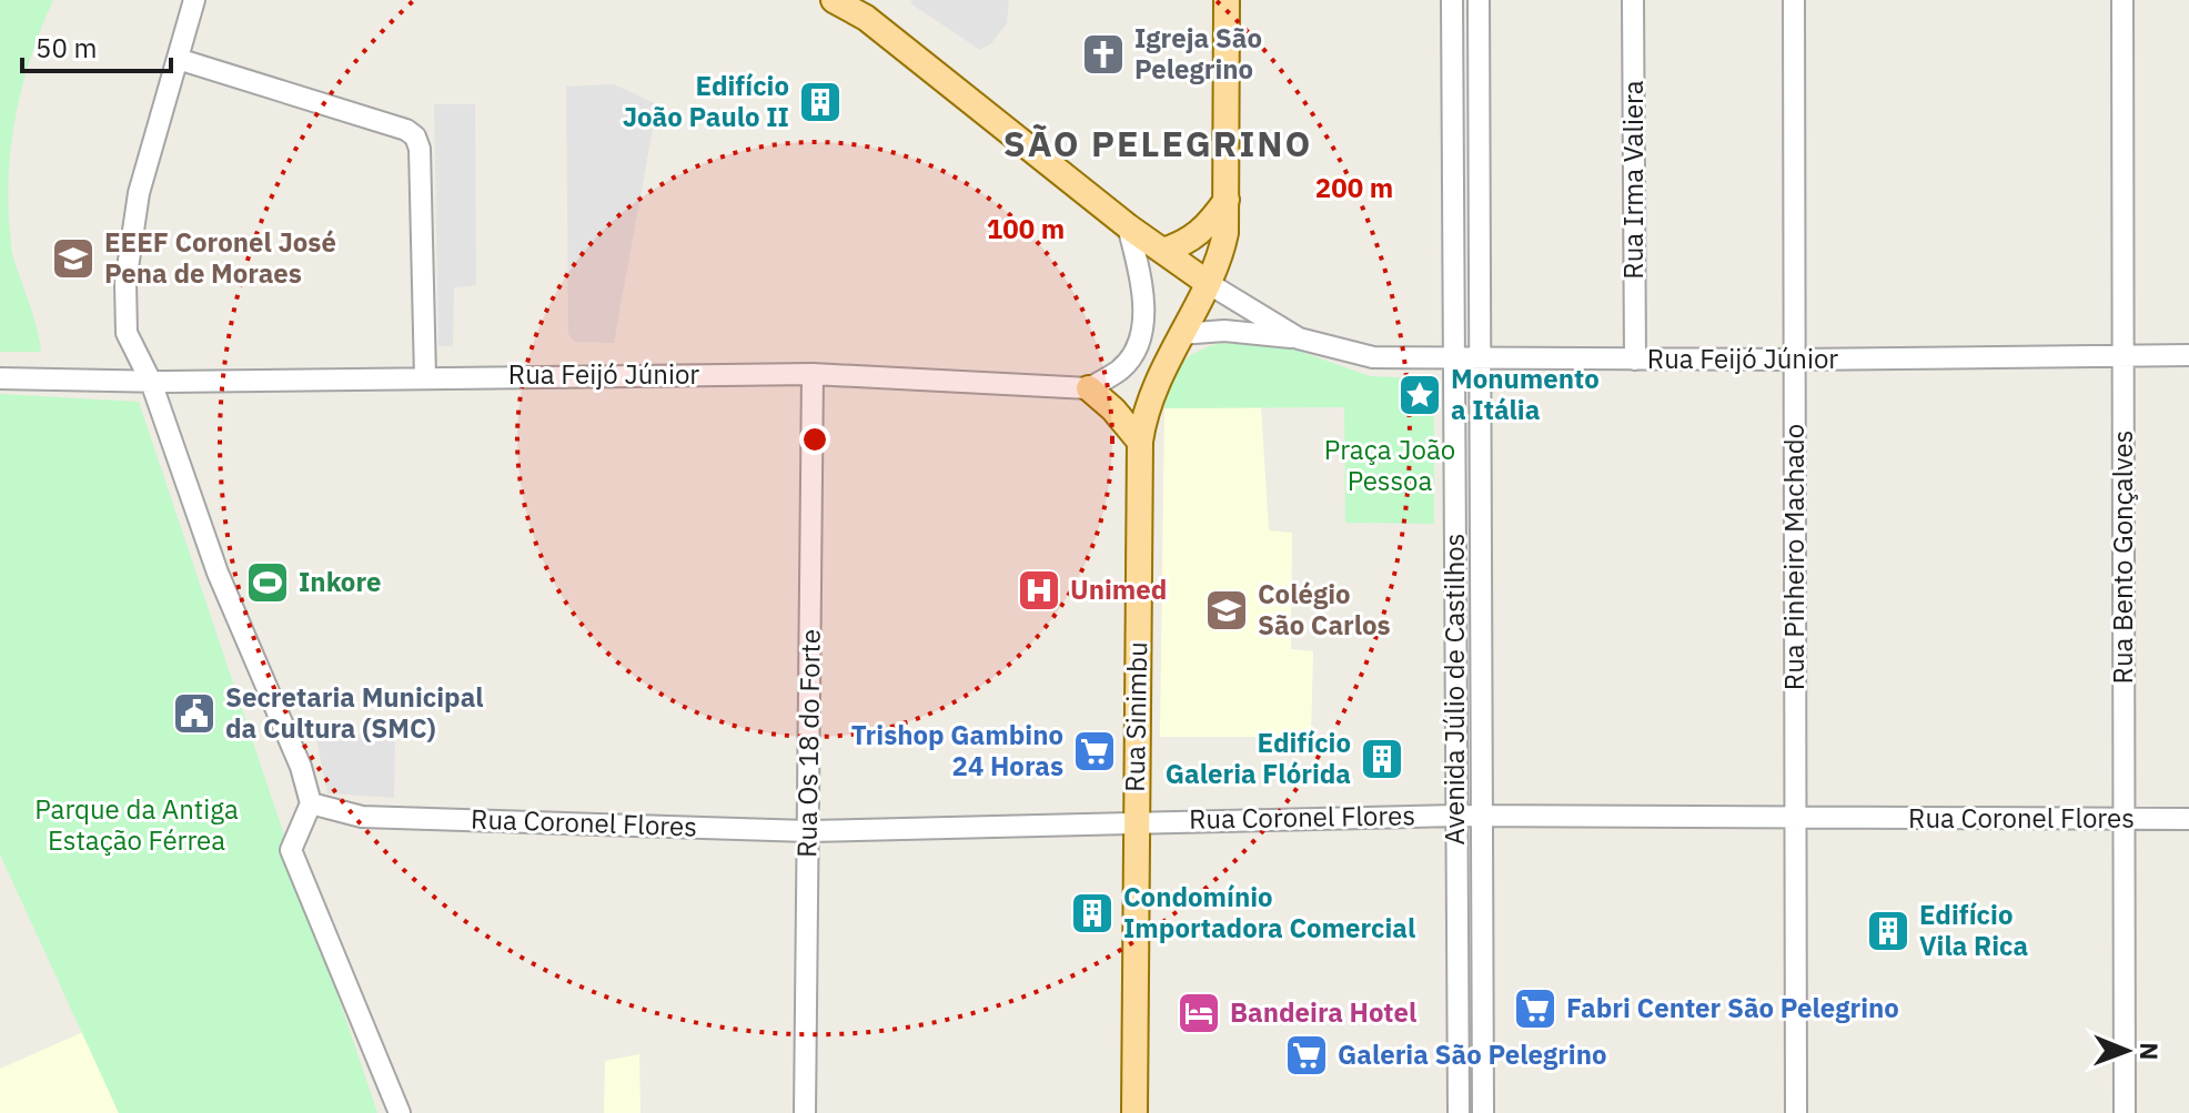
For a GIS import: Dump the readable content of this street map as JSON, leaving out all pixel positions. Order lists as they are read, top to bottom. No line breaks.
{"streets":{"main road":["Rua Sinimbu"],"street":["Rua Irma Valiera","Rua Feijó Júnior","Rua Pinheiro Machado","Rua Bento Gonçalves","Avenida Júlio de Castilhos","Rua Os 18 do Forte","Rua Coronel Flores"]},"crossings":[["Rua Irma Valiera","Rua Feijó Júnior"],["Rua Feijó Júnior","Rua Pinheiro Machado"],["Rua Feijó Júnior","Rua Bento Gonçalves"],["Rua Feijó Júnior","Avenida Júlio de Castilhos"],["Rua Feijó Júnior","Rua Sinimbu"],["Rua Feijó Júnior","Rua Os 18 do Forte"],["Rua Pinheiro Machado","Rua Coronel Flores"],["Rua Bento Gonçalves","Rua Coronel Flores"],["Avenida Júlio de Castilhos","Rua Coronel Flores"],["Rua Sinimbu","Rua Coronel Flores"],["Rua Os 18 do Forte","Rua Coronel Flores"]],"districts":["SÃO PELEGRINO"],"parks":["Praça João Pessoa","Parque da Antiga Estação Férrea"],"places":{"church":["Igreja São Pelegrino"],"building":["Edifício João Paulo II","Edifício Galeria Flórida","Condomínio Importadora Comercial","Edifício Vila Rica"],"school or university":["EEEF Coronel José Pena de Moraes","Colégio São Carlos"],"place":["Monumento a Itália"],"sports":["Inkore"],"hospital":["Unimed"],"public building":["Secretaria Municipal da Cultura (SMC)"],"supermarket":["Trishop Gambino 24 Horas","Fabri Center São Pelegrino","Galeria São Pelegrino"],"hotel":["Bandeira Hotel"]},"scale_bar":"50 m","north":"right","rings":["200 m","100 m"]}
